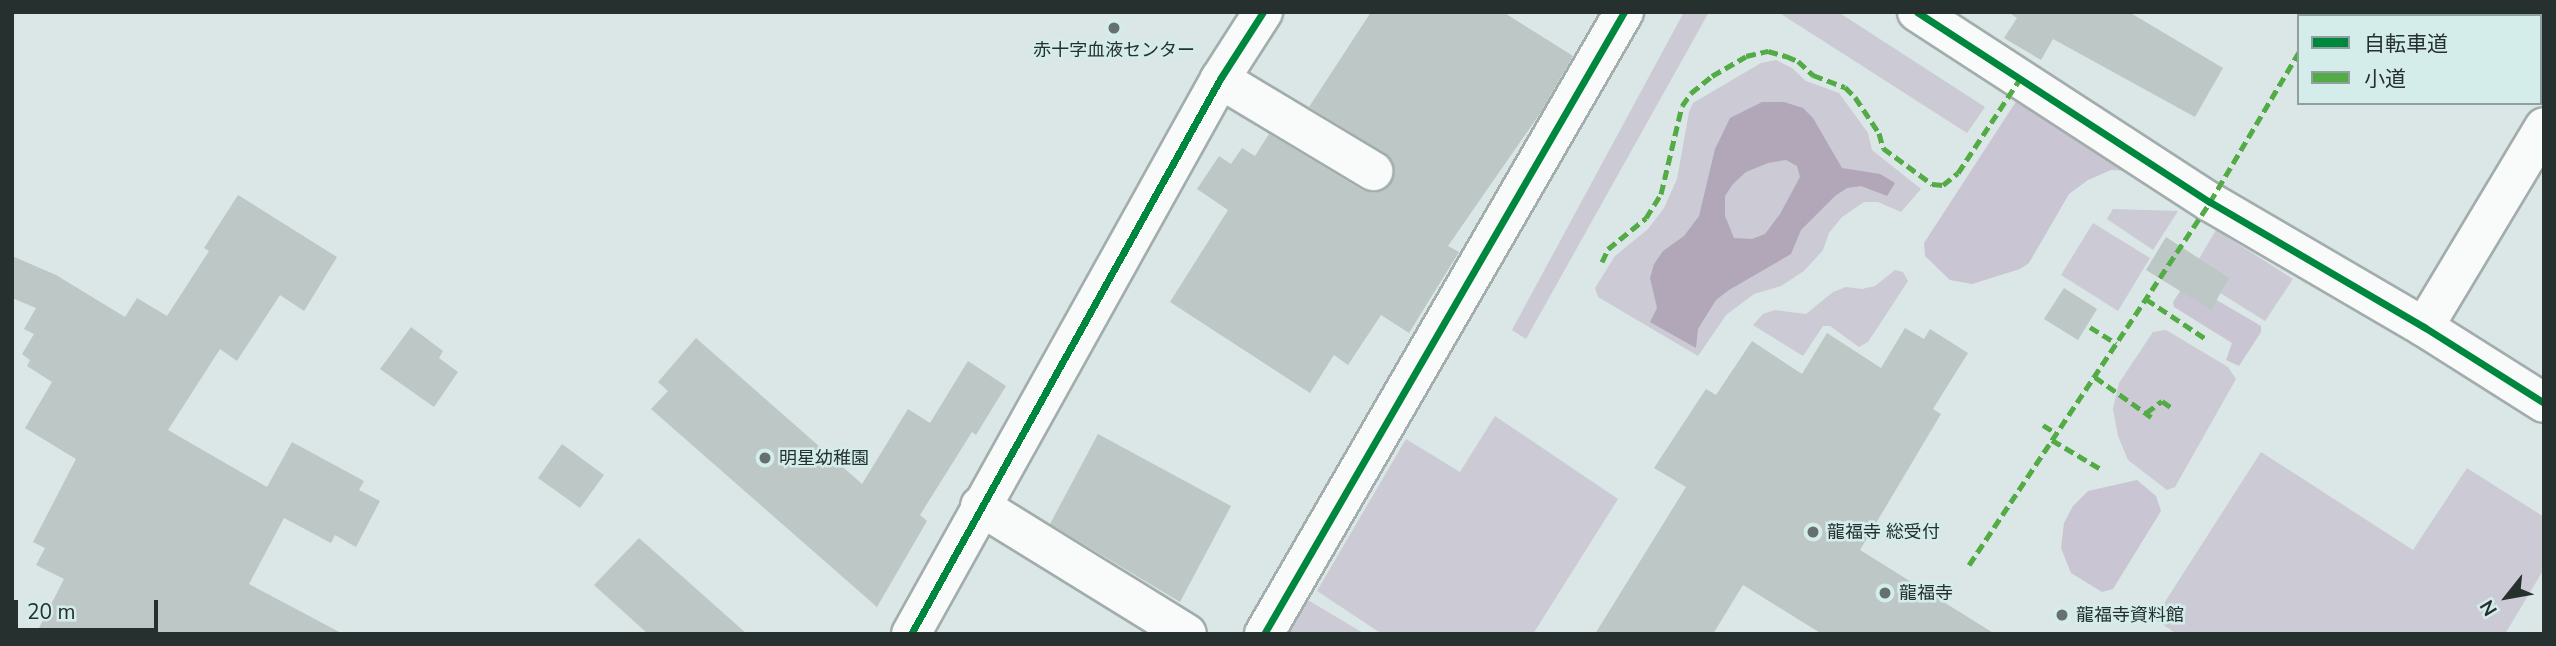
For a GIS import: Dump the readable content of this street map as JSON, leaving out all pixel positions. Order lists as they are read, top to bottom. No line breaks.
{"places":["赤十字血液センター","明星幼稚園","龍福寺 総受付","龍福寺","龍福寺資料館"],"legend":["自転車道","小道"],"scale_bar":"20 m","north":"bottom left"}
